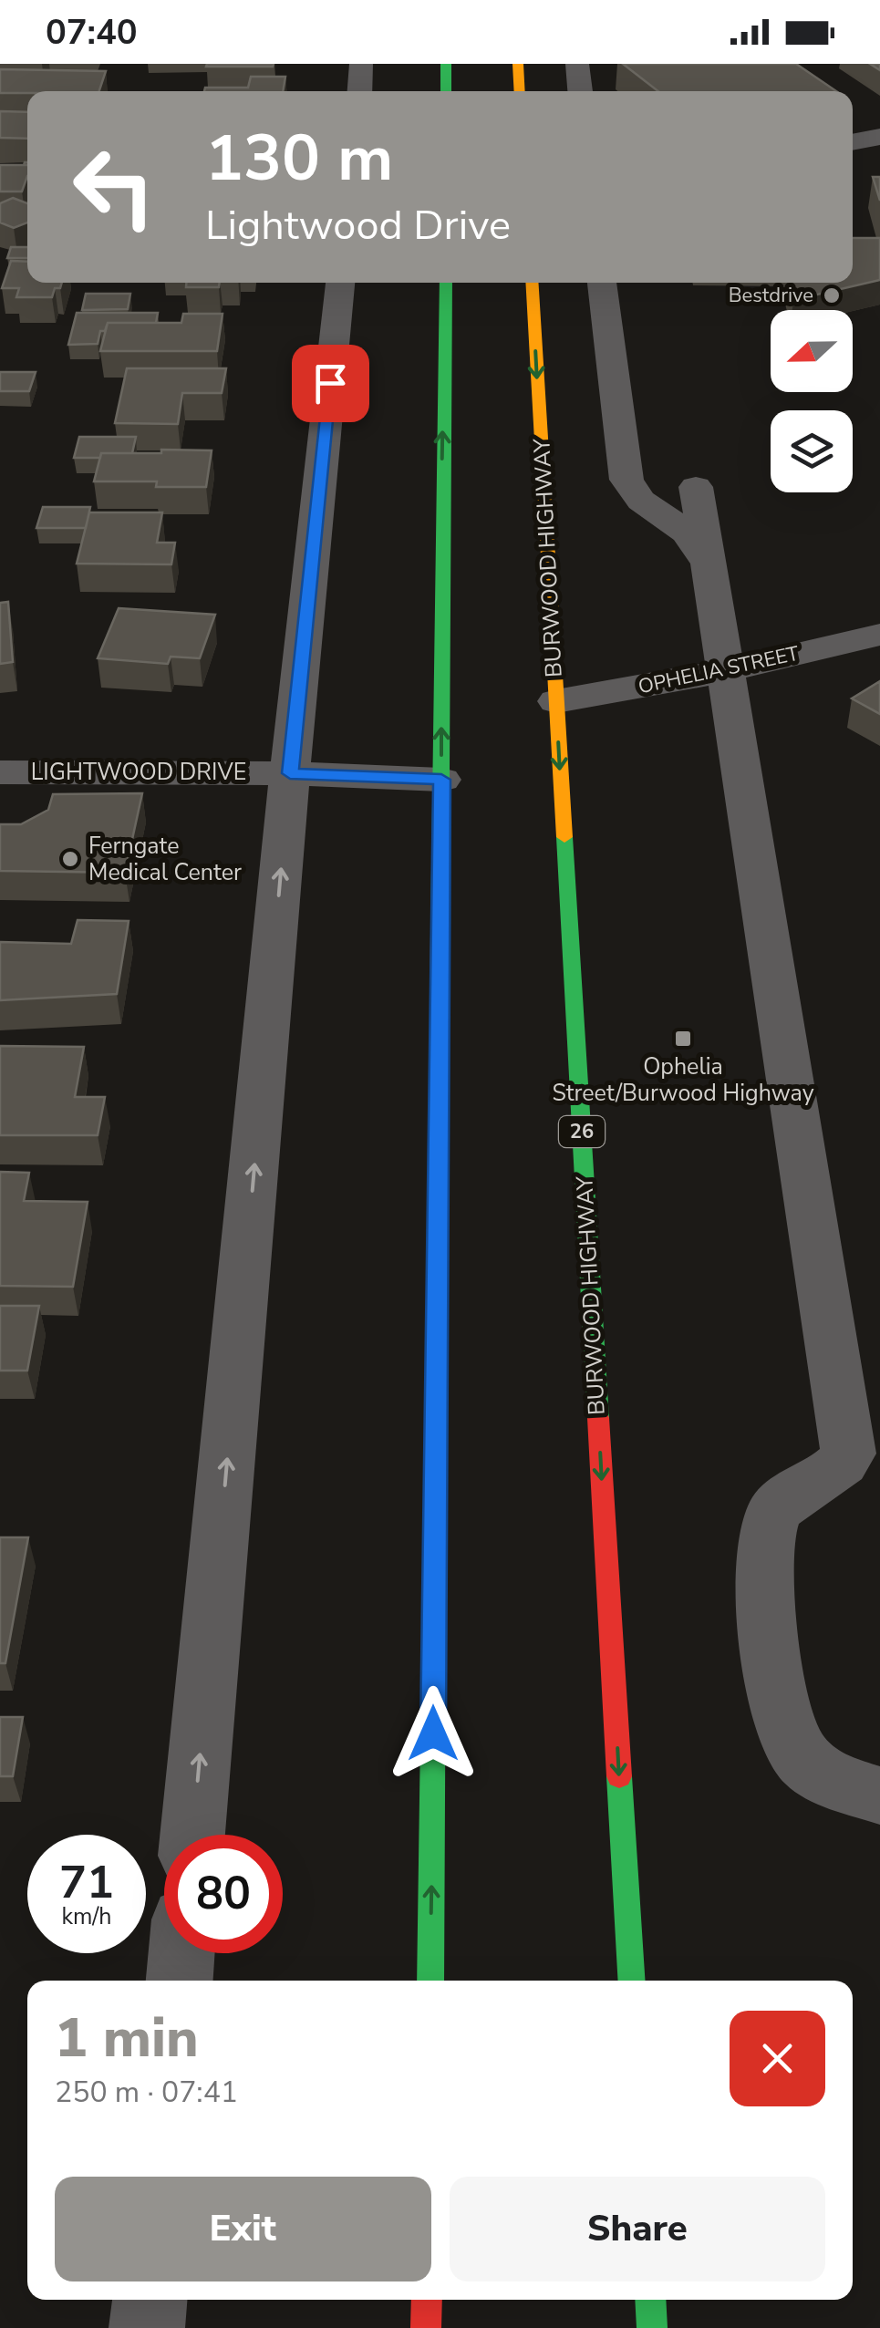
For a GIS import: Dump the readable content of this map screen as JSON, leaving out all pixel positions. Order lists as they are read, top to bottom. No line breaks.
{"streets":{"highway":["BURWOOD HIGHWAY","26"],"street":["OPHELIA STREET","LIGHTWOOD DRIVE"]},"crossings":[["BURWOOD HIGHWAY","OPHELIA STREET"]],"places":{"other":["Bestdrive","Ferngate Medical Center"],"transit":["Ophelia Street/Burwood Highway"]},"north":"left","page":{"status":"07:40","turn":["130 m","Lightwood Drive"],"speed":"71 km/h","limit":"80","heading":["1 min","250 m · 07:41"],"buttons":["Exit","Share"]}}
